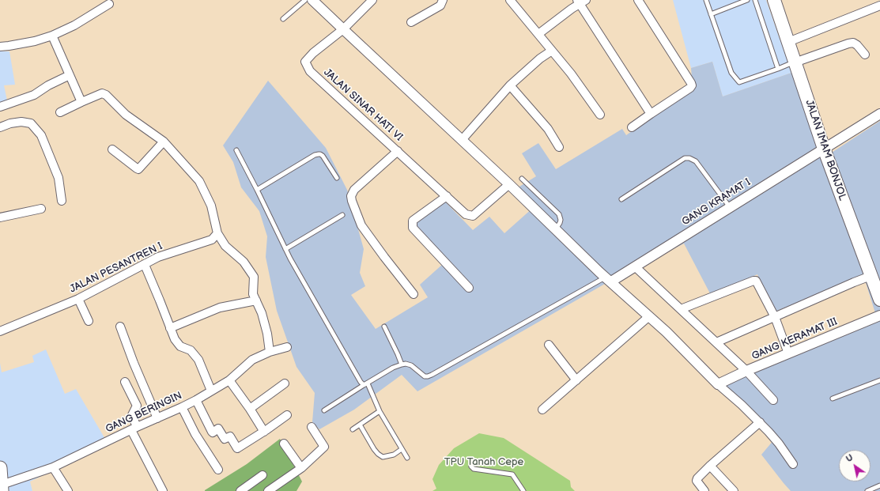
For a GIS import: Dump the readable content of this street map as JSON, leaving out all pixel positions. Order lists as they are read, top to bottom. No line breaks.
{"streets":{"main road":["JALAN IMAM BONJOL"],"street":["JALAN SINAR HATI VI","GANG KRAMAT I","JALAN PESANTREN I","GANG KERAMAT III","GANG BERINGIN"]},"crossings":[["JALAN IMAM BONJOL","GANG KRAMAT I"]],"parks":["TPU Tanah Cepe"],"north":"top left"}
